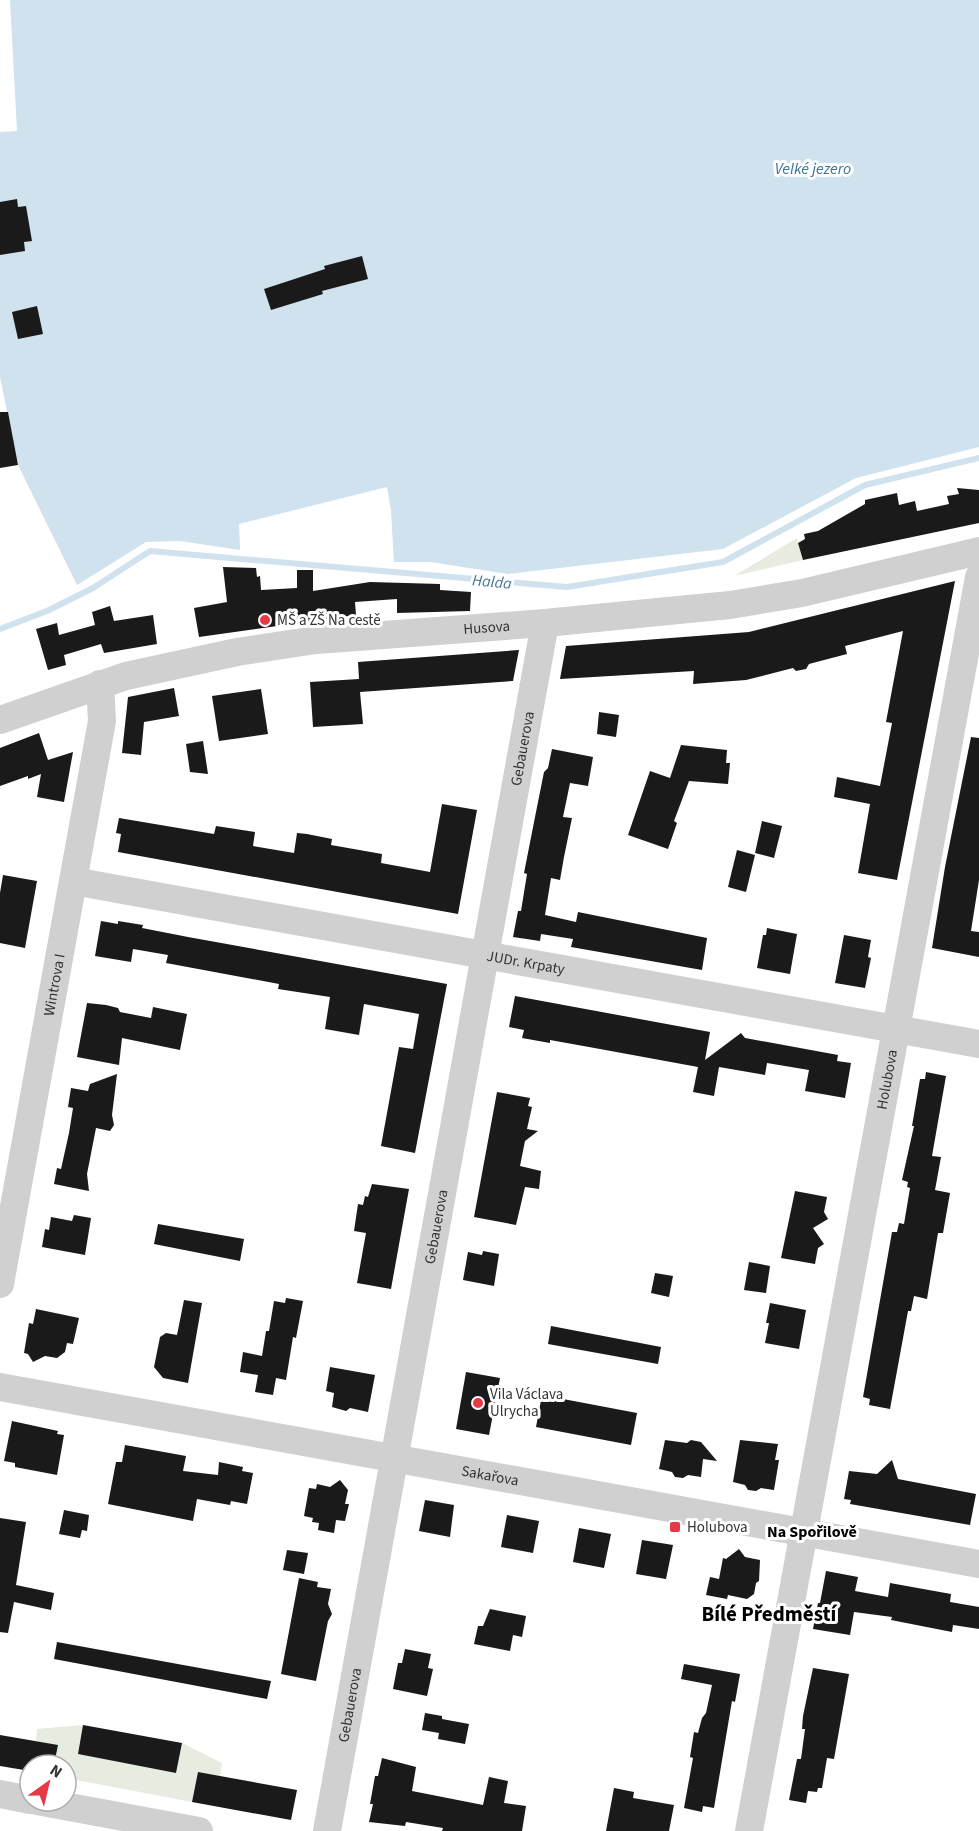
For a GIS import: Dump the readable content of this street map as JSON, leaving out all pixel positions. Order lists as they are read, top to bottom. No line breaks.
{"streets":{"street":["Husova","Gebauerova","JUDr. Krpaty","Wintrova I","Holubova","Sakařova"]},"crossings":[["Husova","Gebauerova"],["Husova","Wintrova I"],["Gebauerova","JUDr. Krpaty"],["Gebauerova","Sakařova"],["JUDr. Krpaty","Wintrova I"],["JUDr. Krpaty","Holubova"],["Holubova","Sakařova"]],"districts":["Na Spořilově","Bílé Předměstí"],"water":["Velké jezero","Halda"],"places":{"other":["MŠ a ZŠ Na cestě","Vila Václava Ulrycha"],"transit":["Holubova"]},"north":"top right"}
